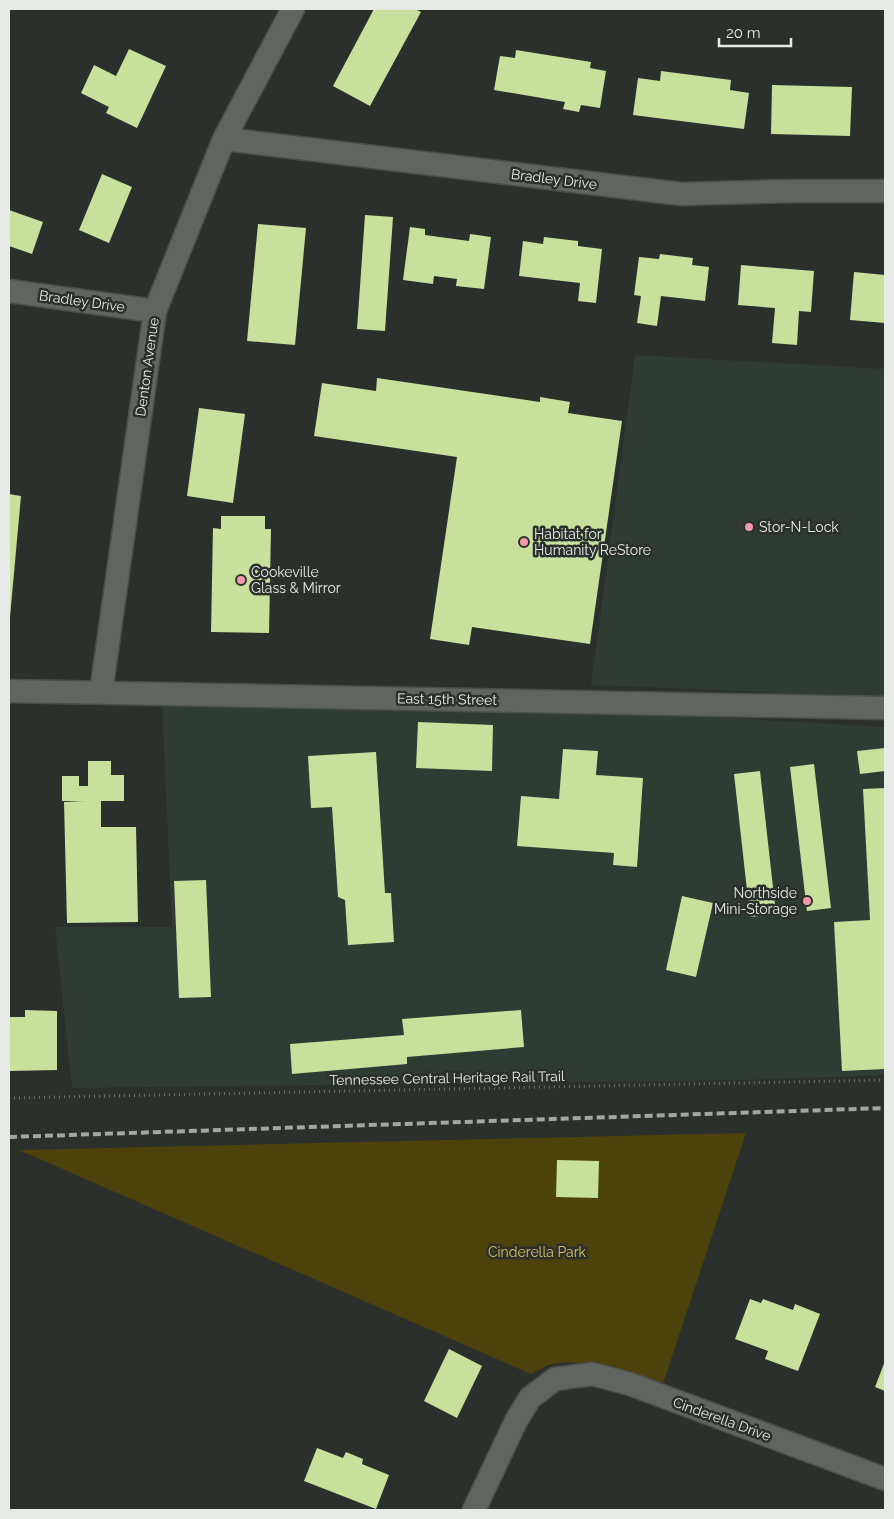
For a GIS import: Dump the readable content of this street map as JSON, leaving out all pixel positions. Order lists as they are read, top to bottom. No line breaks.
{"streets":{"street":["Bradley Drive","Denton Avenue","East 15th Street","Cinderella Drive"],"path":["Tennessee Central Heritage Rail Trail"]},"crossings":[["Bradley Drive","Denton Avenue"],["Denton Avenue","East 15th Street"]],"parks":["Cinderella Park"],"places":["Stor-N-Lock","Habitat for Humanity ReStore","Cookeville Glass & Mirror","Northside Mini-Storage"],"scale_bar":"20 m"}
